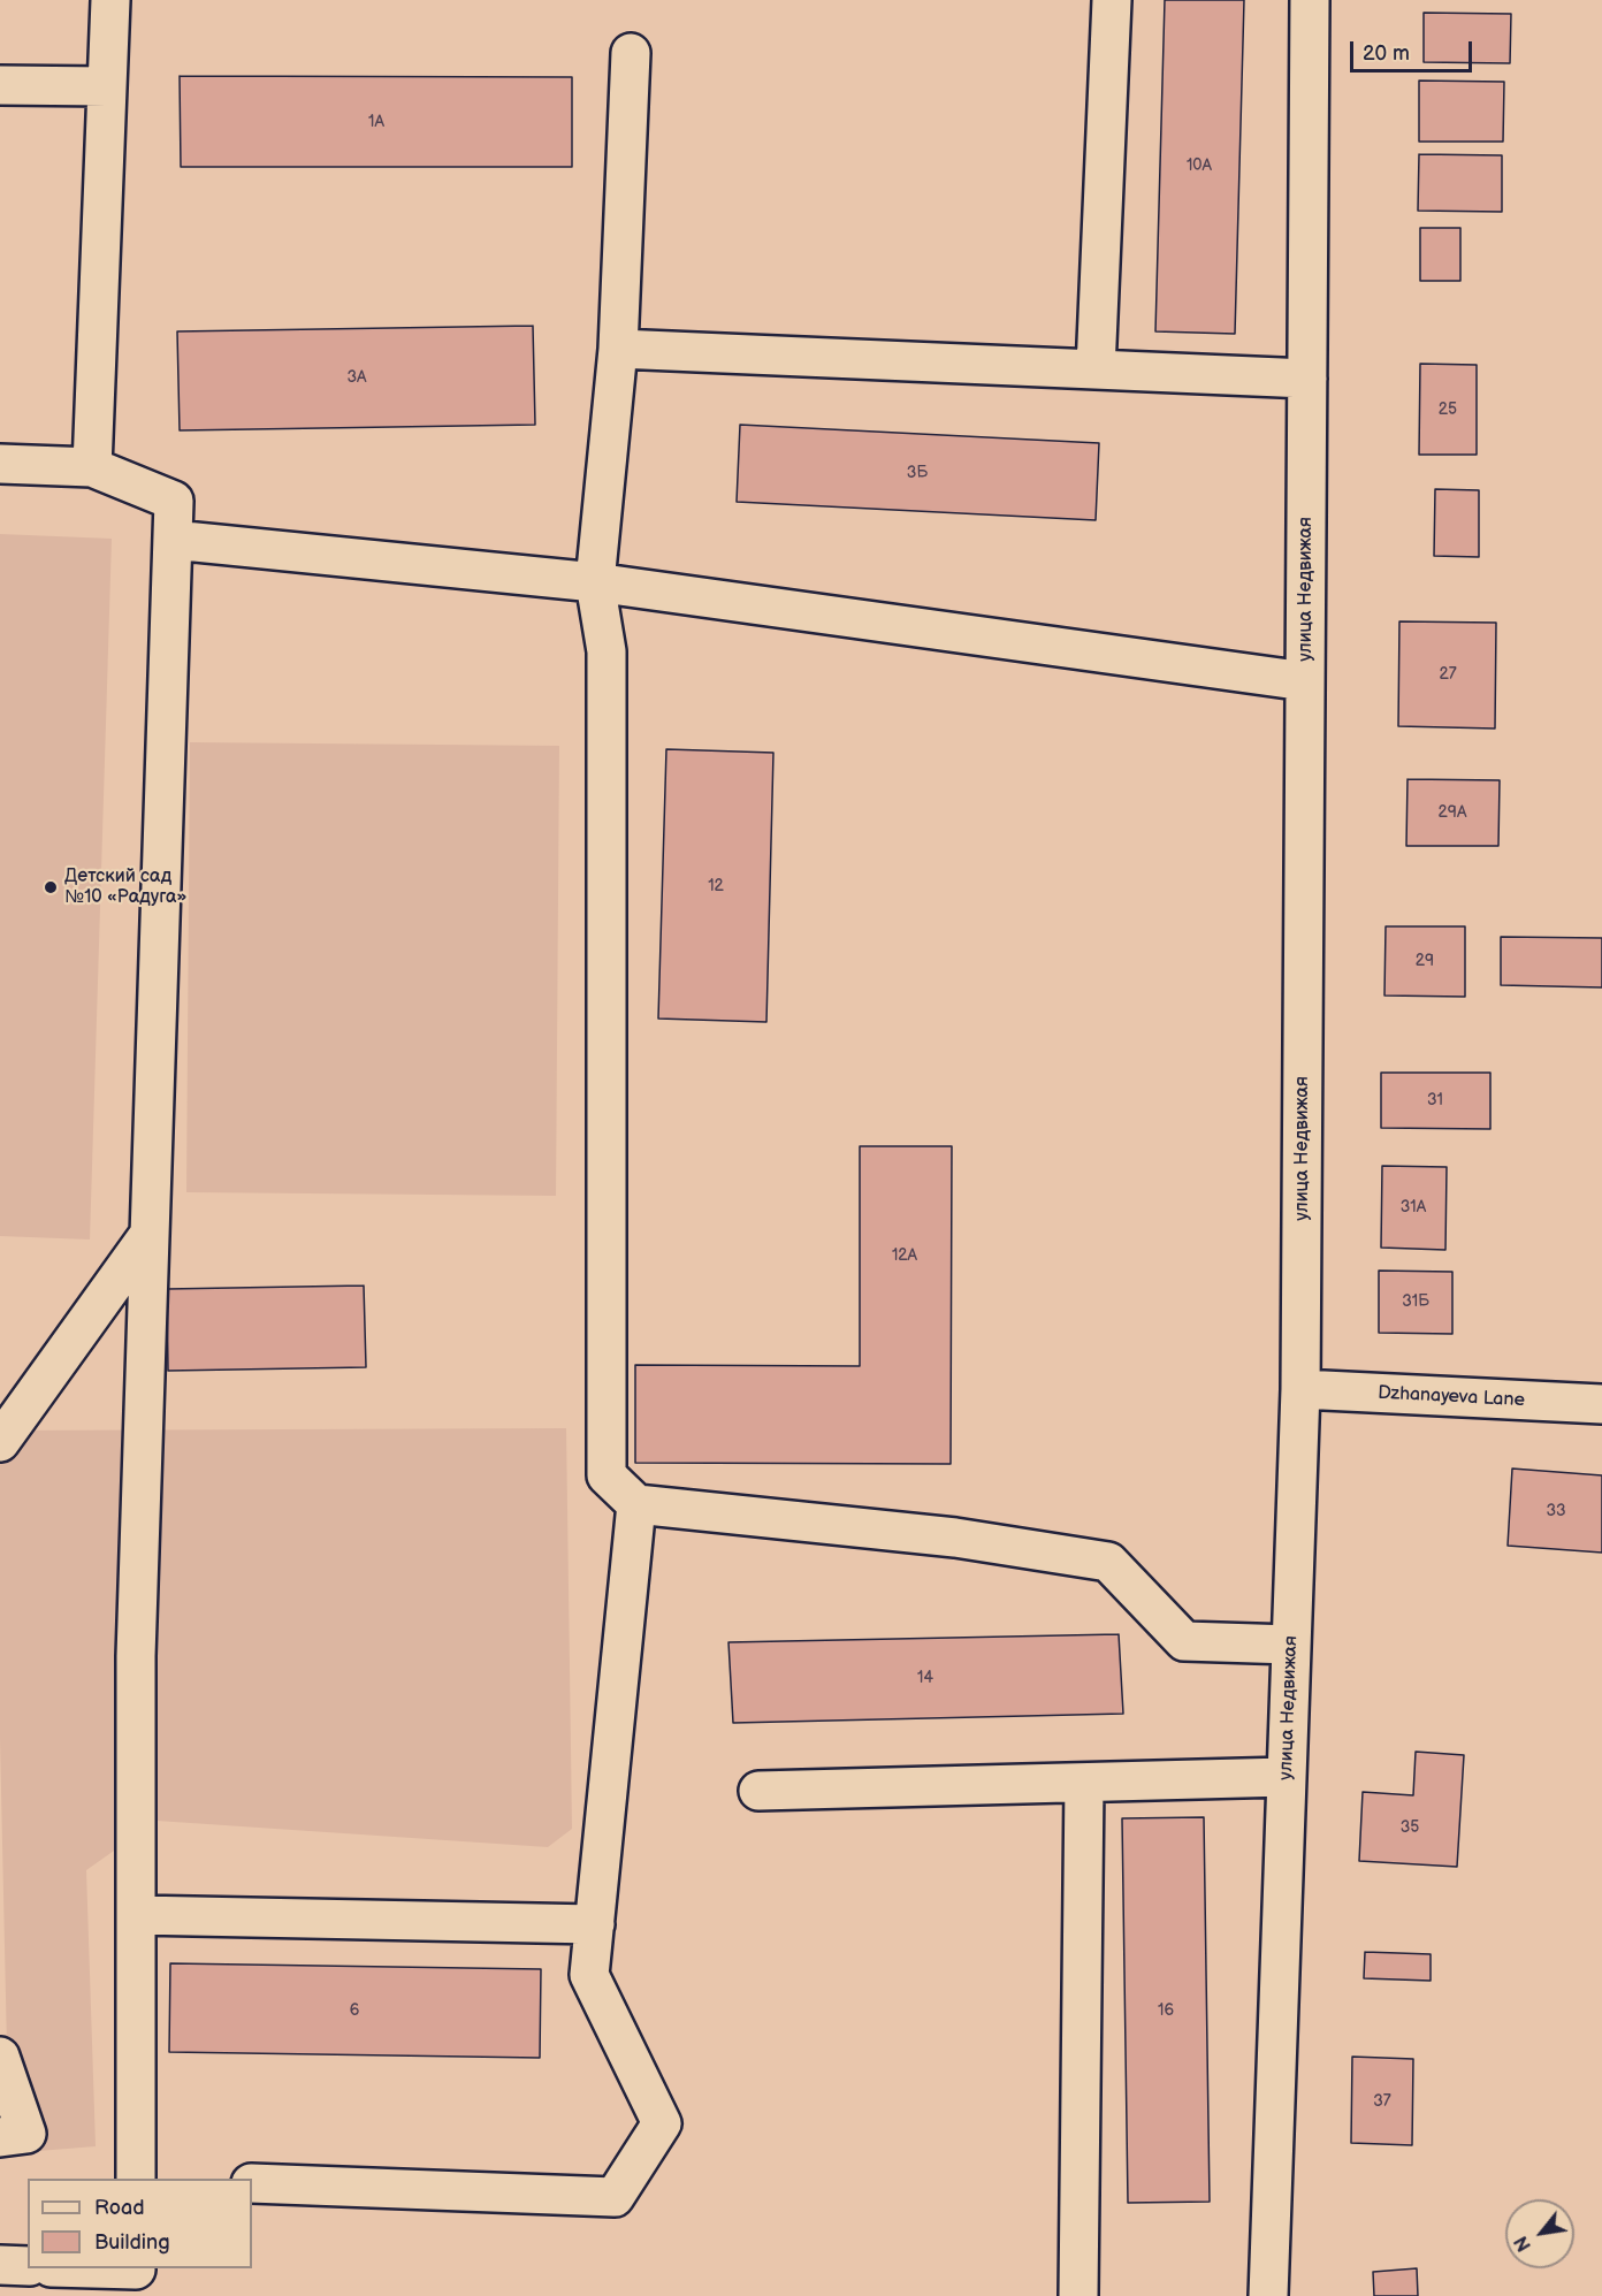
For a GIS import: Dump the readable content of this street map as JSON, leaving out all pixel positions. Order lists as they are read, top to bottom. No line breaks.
{"streets":{"street":["улица Недвижая","Dzhanayeva Lane"]},"crossings":[["улица Недвижая","Dzhanayeva Lane"]],"places":["Детский сад №10 «Радуга»"],"house_numbers":["1А","10А","3А","25","3Б","27","29А","12","29","31","31А","12А","31Б","33","14","35","6","16","37"],"legend":["Road","Building"],"scale_bar":"20 m","north":"bottom left"}
